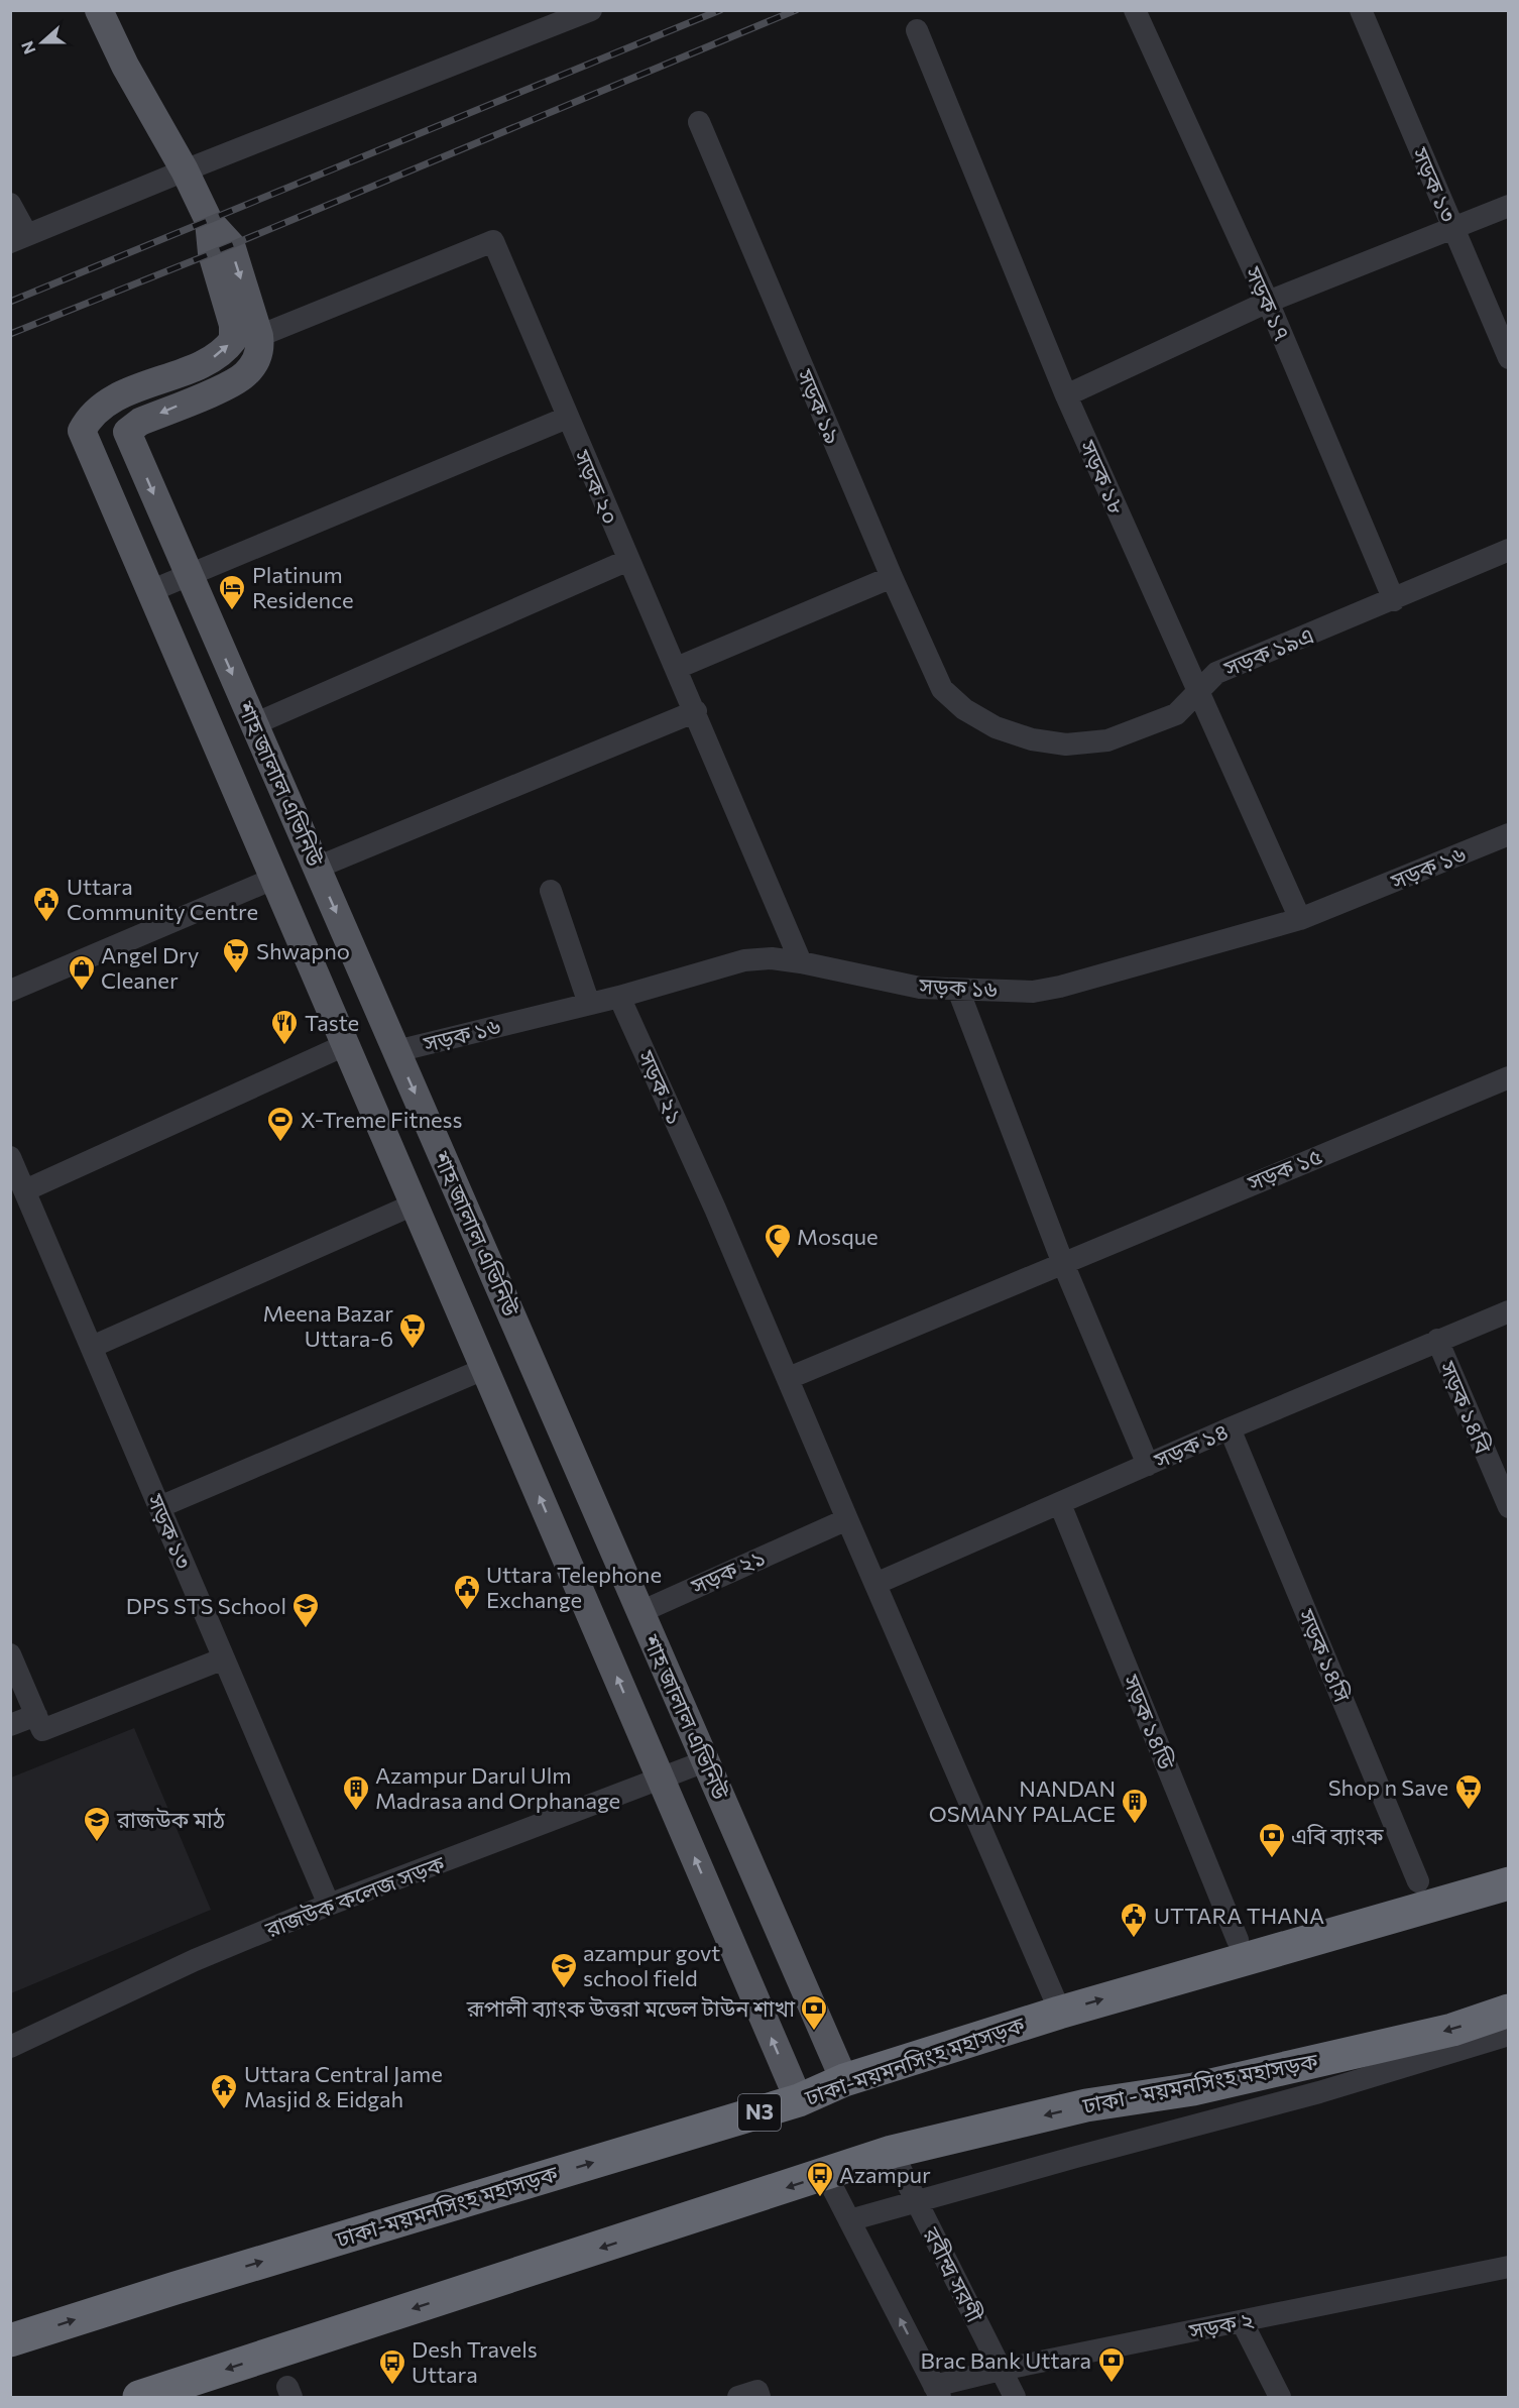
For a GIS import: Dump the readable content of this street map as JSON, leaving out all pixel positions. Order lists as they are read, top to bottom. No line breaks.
{"streets":{"highway":["ঢাকা-ময়মনসিংহ মহাসড়ক","ঢাকা - ময়মনসিংহ মহাসড়ক","N3"],"main road":["শাহ জালাল এভিনিউ"],"street":["সড়ক ১৩","সড়ক ১৭","সড়ক ১৯","সড়ক ১৮","সড়ক ২০","সড়ক ১৯এ","সড়ক ১৬","সড়ক ২১","সড়ক ১৫","সড়ক ১৪বি","সড়ক ১৪","সড়ক ১৪সি","সড়ক ১৪ডি","রাজউক কলেজ সড়ক","রবীন্দ্র সরণী","সড়ক ২"]},"crossings":[["সড়ক ১৩","রাজউক কলেজ সড়ক"],["সড়ক ১৭","সড়ক ১৯এ"],["সড়ক ১৯","সড়ক ১৯এ"],["সড়ক ১৮","সড়ক ১৯এ"],["সড়ক ১৮","সড়ক ১৬"],["সড়ক ২০","শাহ জালাল এভিনিউ"],["সড়ক ২০","সড়ক ১৬"],["শাহ জালাল এভিনিউ","সড়ক ১৬"],["শাহ জালাল এভিনিউ","সড়ক ২১"],["শাহ জালাল এভিনিউ","রাজউক কলেজ সড়ক"],["শাহ জালাল এভিনিউ","ঢাকা-ময়মনসিংহ মহাসড়ক"],["সড়ক ১৬","সড়ক ২১"],["সড়ক ২১","সড়ক ১৫"],["সড়ক ২১","সড়ক ১৪"],["সড়ক ১৪বি","সড়ক ১৪"],["সড়ক ১৪","সড়ক ১৪সি"],["সড়ক ১৪","সড়ক ১৪ডি"],["ঢাকা - ময়মনসিংহ মহাসড়ক","রবীন্দ্র সরণী"],["রবীন্দ্র সরণী","সড়ক ২"]],"one_way":["ঢাকা - ময়মনসিংহ মহাসড়ক"],"places":{"hotel":["Platinum Residence"],"public building":["Uttara Community Centre","Uttara Telephone Exchange","UTTARA THANA"],"supermarket":["Shwapno","Meena Bazar Uttara-6","Shop n Save"],"shop":["Angel Dry Cleaner"],"restaurant":["Taste"],"sports":["X-Treme Fitness"],"mosque":["Mosque"],"school or university":["DPS STS School","রাজউক মাঠ","azampur govt school field"],"building":["Azampur Darul Ulm Madrasa and Orphanage","NANDAN OSMANY PALACE"],"bank":["এবি ব্যাংক","রূপালী ব্যাংক উত্তরা মডেল টাউন শাখা","Brac Bank Uttara"],"temple":["Uttara Central Jame Masjid & Eidgah"],"bus stop":["Azampur","Desh Travels Uttara"]},"north":"left"}
